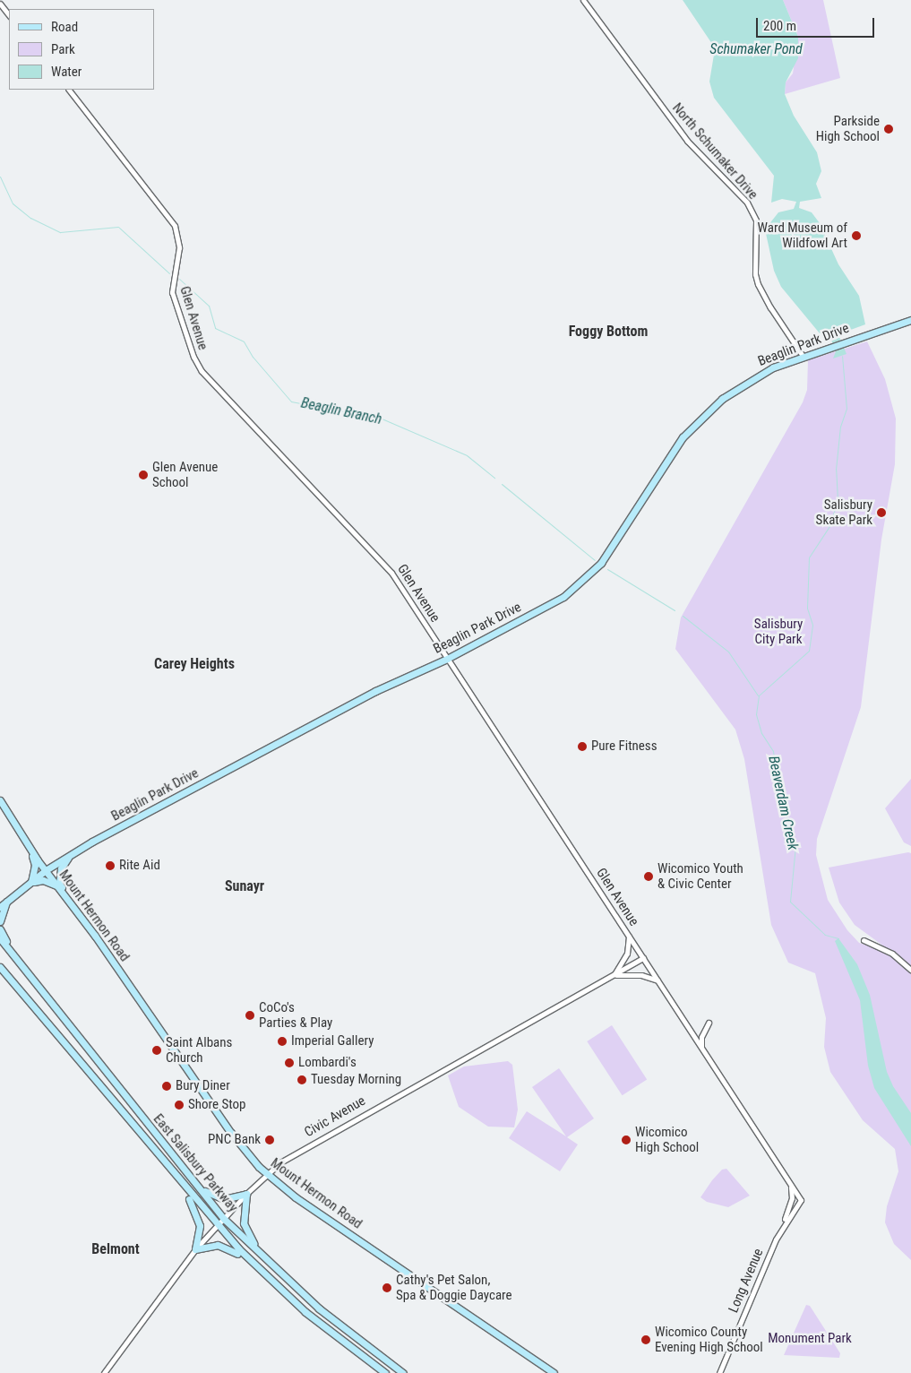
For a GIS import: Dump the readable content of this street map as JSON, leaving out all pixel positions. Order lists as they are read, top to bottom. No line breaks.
{"streets":{"main road":["Beaglin Park Drive","Mount Hermon Road","East Salisbury Parkway"],"street":["North Schumaker Drive","Glen Avenue","Civic Avenue","Long Avenue"]},"crossings":[["North Schumaker Drive","Beaglin Park Drive"],["Glen Avenue","Beaglin Park Drive"],["Glen Avenue","Civic Avenue"],["Glen Avenue","Long Avenue"],["Beaglin Park Drive","Mount Hermon Road"],["Mount Hermon Road","Civic Avenue"],["Civic Avenue","East Salisbury Parkway"]],"districts":["Foggy Bottom","Carey Heights","Sunayr","Belmont"],"water":["Schumaker Pond","Beaglin Branch","Beaverdam Creek"],"parks":["Salisbury City Park","Monument Park"],"places":["Parkside High School","Ward Museum of Wildfowl Art","Glen Avenue School","Salisbury Skate Park","Pure Fitness","Rite Aid","Wicomico Youth & Civic Center","CoCo's Parties & Play","Imperial Gallery","Saint Albans Church","Lombardi's","Tuesday Morning","Bury Diner","Shore Stop","PNC Bank","Wicomico High School","Cathy's Pet Salon, Spa & Doggie Daycare","Wicomico County Evening High School"],"legend":["Road","Park","Water"],"scale_bar":"200 m"}
